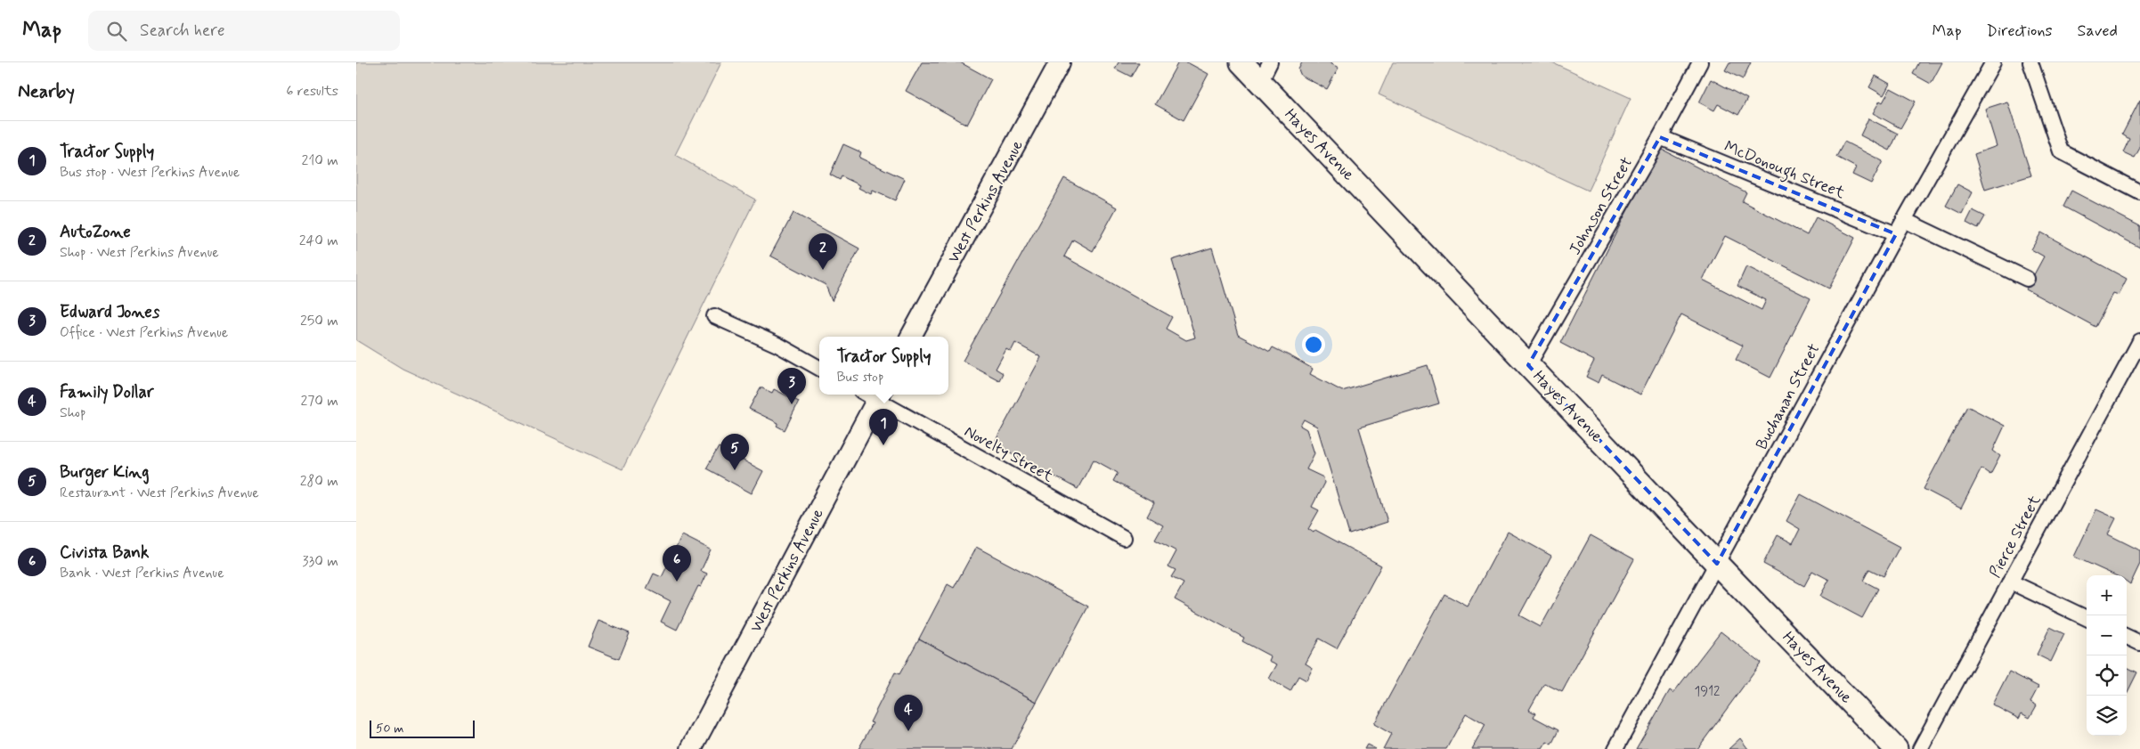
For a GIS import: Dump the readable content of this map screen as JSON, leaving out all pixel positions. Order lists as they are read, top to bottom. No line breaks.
{"streets":{"main road":["Hayes Avenue","West Perkins Avenue"],"street":["McDonough Street","Johnson Street","Buchanan Street","Novelty Street","Pierce Street"]},"crossings":[["Hayes Avenue","Johnson Street"],["Hayes Avenue","Buchanan Street"],["McDonough Street","Johnson Street"],["McDonough Street","Buchanan Street"]],"house_numbers":["1912"],"scale_bar":"50 m","page":{"header":"Map","search":"Search here","nav":["Map","Directions","Saved"],"heading":["Nearby","6 results"],"list":[{"mark":"1","name":"Tractor Supply","note":"Bus stop · West Perkins Avenue","value":"210 m"},{"mark":"2","name":"AutoZone","note":"Shop · West Perkins Avenue","value":"240 m"},{"mark":"3","name":"Edward Jones","note":"Office · West Perkins Avenue","value":"250 m"},{"mark":"4","name":"Family Dollar","note":"Shop","value":"270 m"},{"mark":"5","name":"Burger King","note":"Restaurant · West Perkins Avenue","value":"280 m"},{"mark":"6","name":"Civista Bank","note":"Bank · West Perkins Avenue","value":"330 m"}],"pins":["2","3","1","5","6","4"],"popup":["Tractor Supply","Bus stop"],"map_buttons":["+","−"],"scale":"50 m"}}
